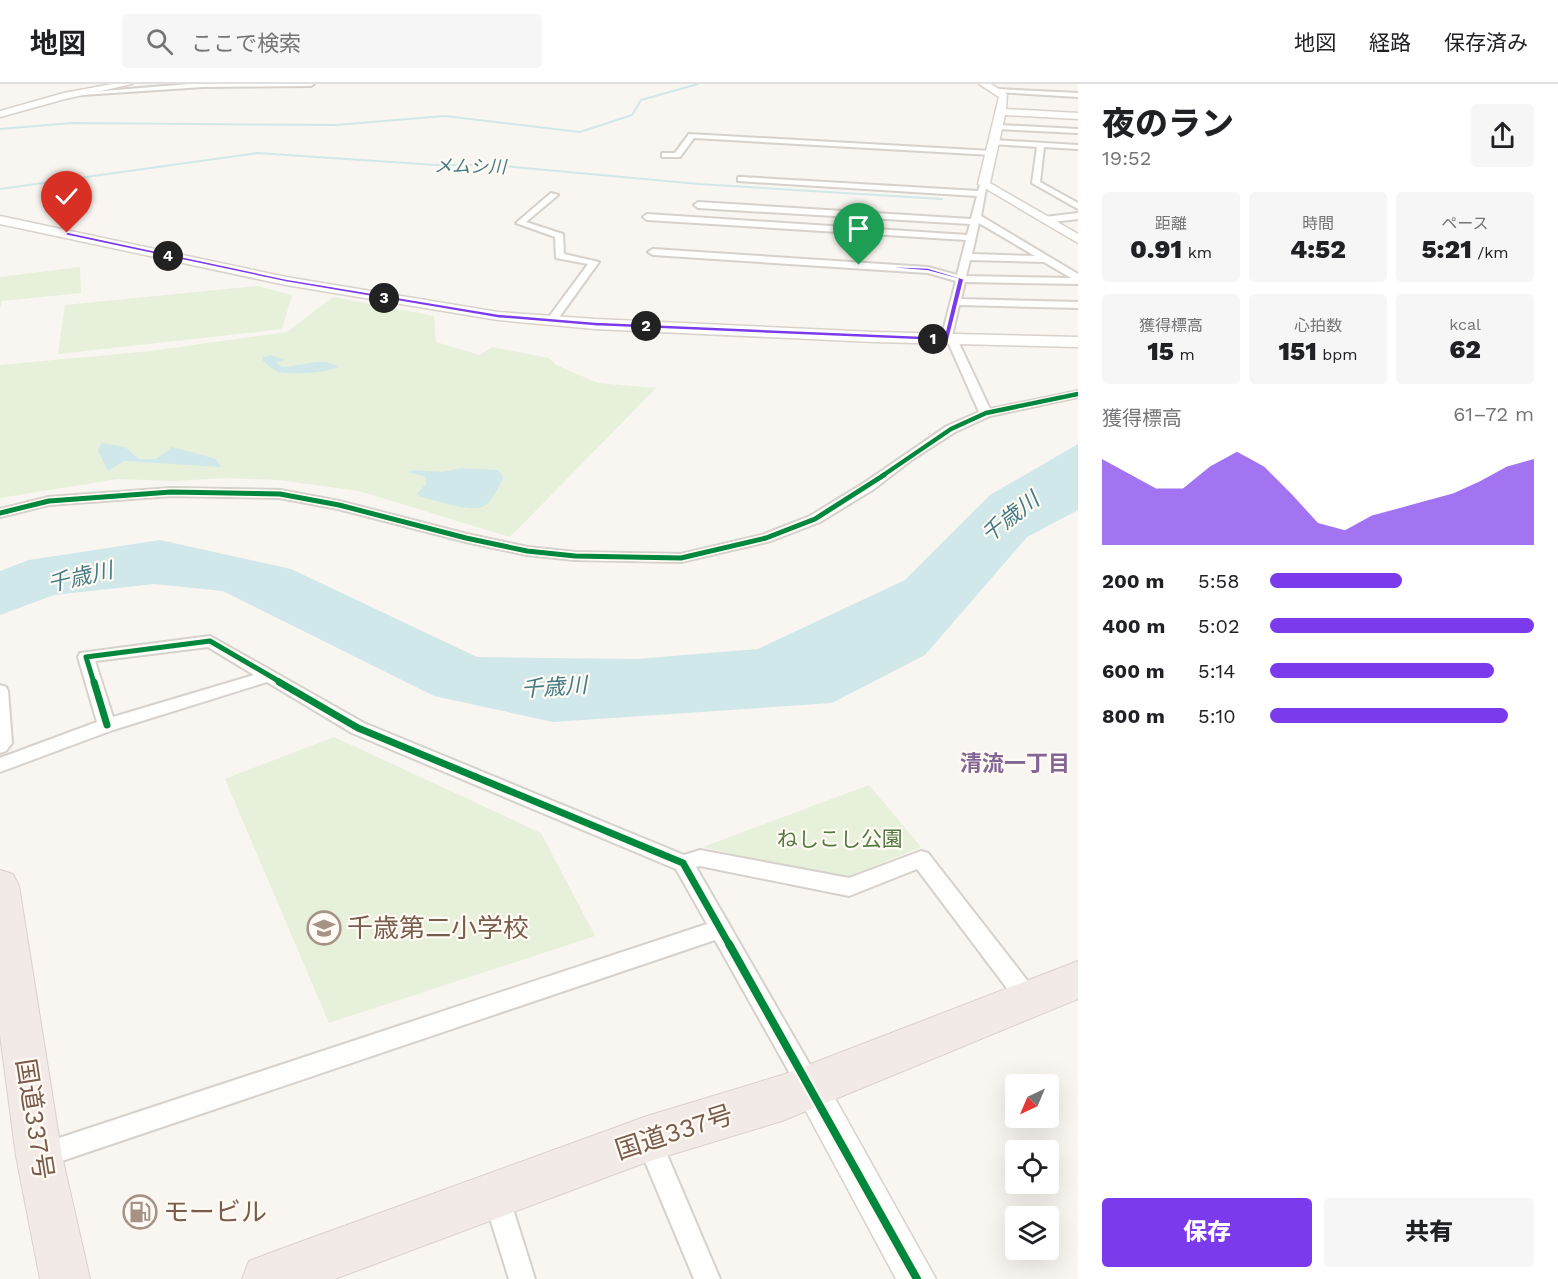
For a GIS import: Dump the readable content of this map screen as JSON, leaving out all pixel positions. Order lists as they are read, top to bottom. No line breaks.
{"streets":{"highway":["国道337号"]},"districts":["清流一丁目"],"water":["メムシ川","千歳川"],"parks":["ねしこし公園"],"places":{"school or university":["千歳第二小学校"],"fuel station":["モービル"]},"north":"bottom left","page":{"header":"地図","search":"ここで検索","nav":["地図","経路","保存済み"],"heading":["夜のラン","19:52"],"stats":[["距離","0.91 km"],["時間","4:52"],["ペース","5:21 /km"],["獲得標高","15 m"],["心拍数","151 bpm"],["kcal","62"]],"pins":["4","3","2","1"],"chart":["獲得標高","61–72 m"],"list":[{"name":"200 m","note":"5:58"},{"name":"400 m","note":"5:02"},{"name":"600 m","note":"5:14"},{"name":"800 m","note":"5:10"}],"buttons":["保存","共有"]}}
